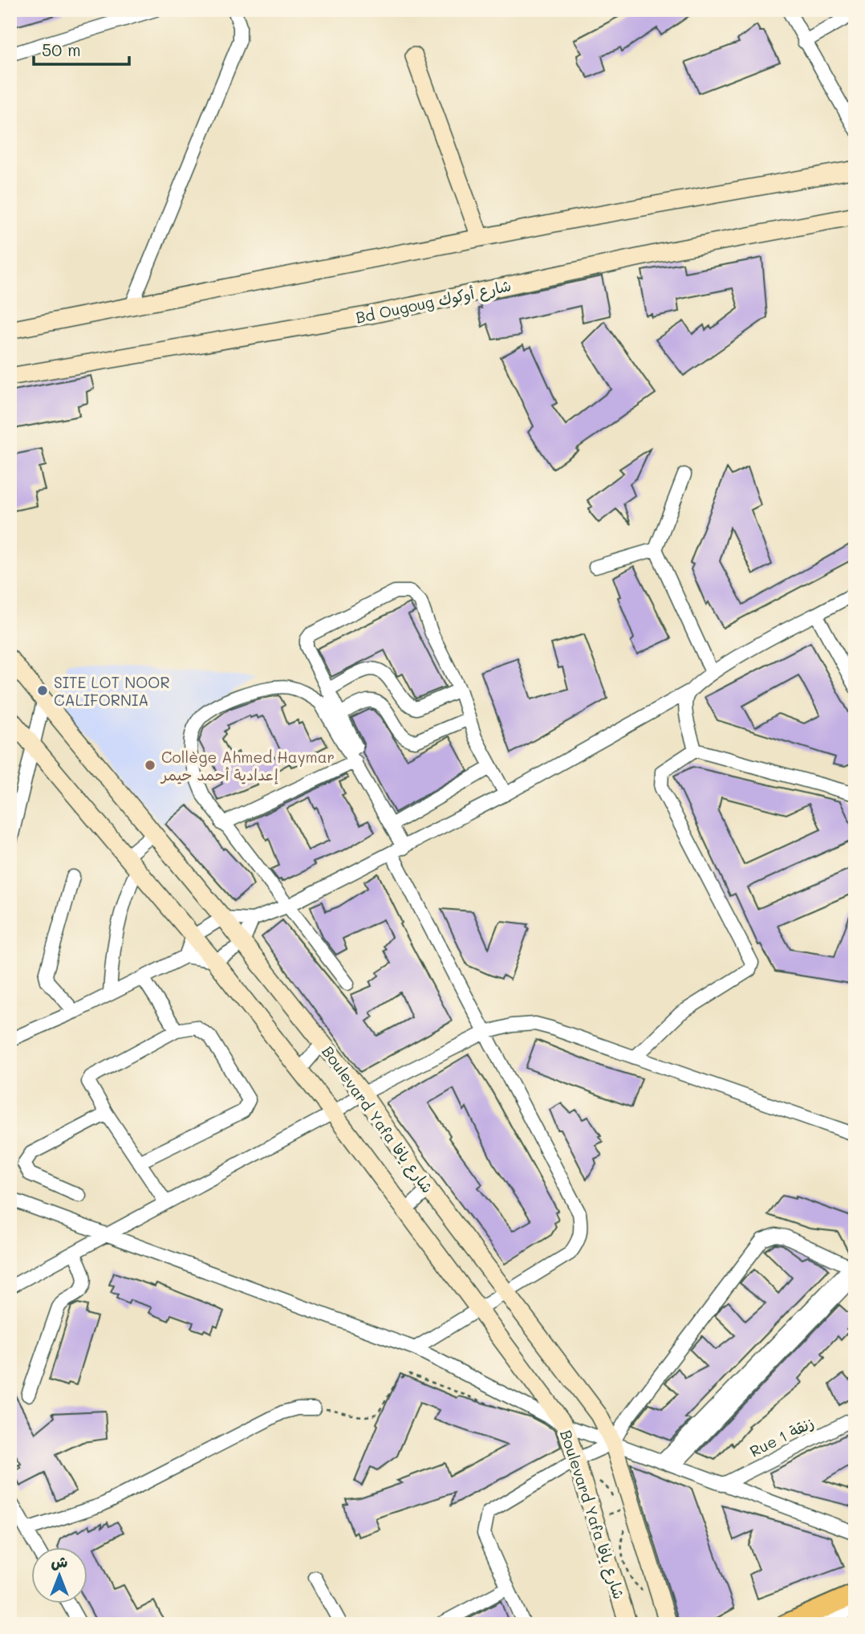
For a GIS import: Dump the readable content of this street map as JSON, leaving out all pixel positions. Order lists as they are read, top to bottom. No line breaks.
{"streets":{"street":["Bd Ougoug شارع أوكوك","Boulevard Yafa شارع يافا","Rue 1 زنقة"]},"places":["SITE LOT NOOR CALIFORNIA","Collège Ahmed Haymar إعدادية أحمد حيمر"],"scale_bar":"50 m","north":"top"}
